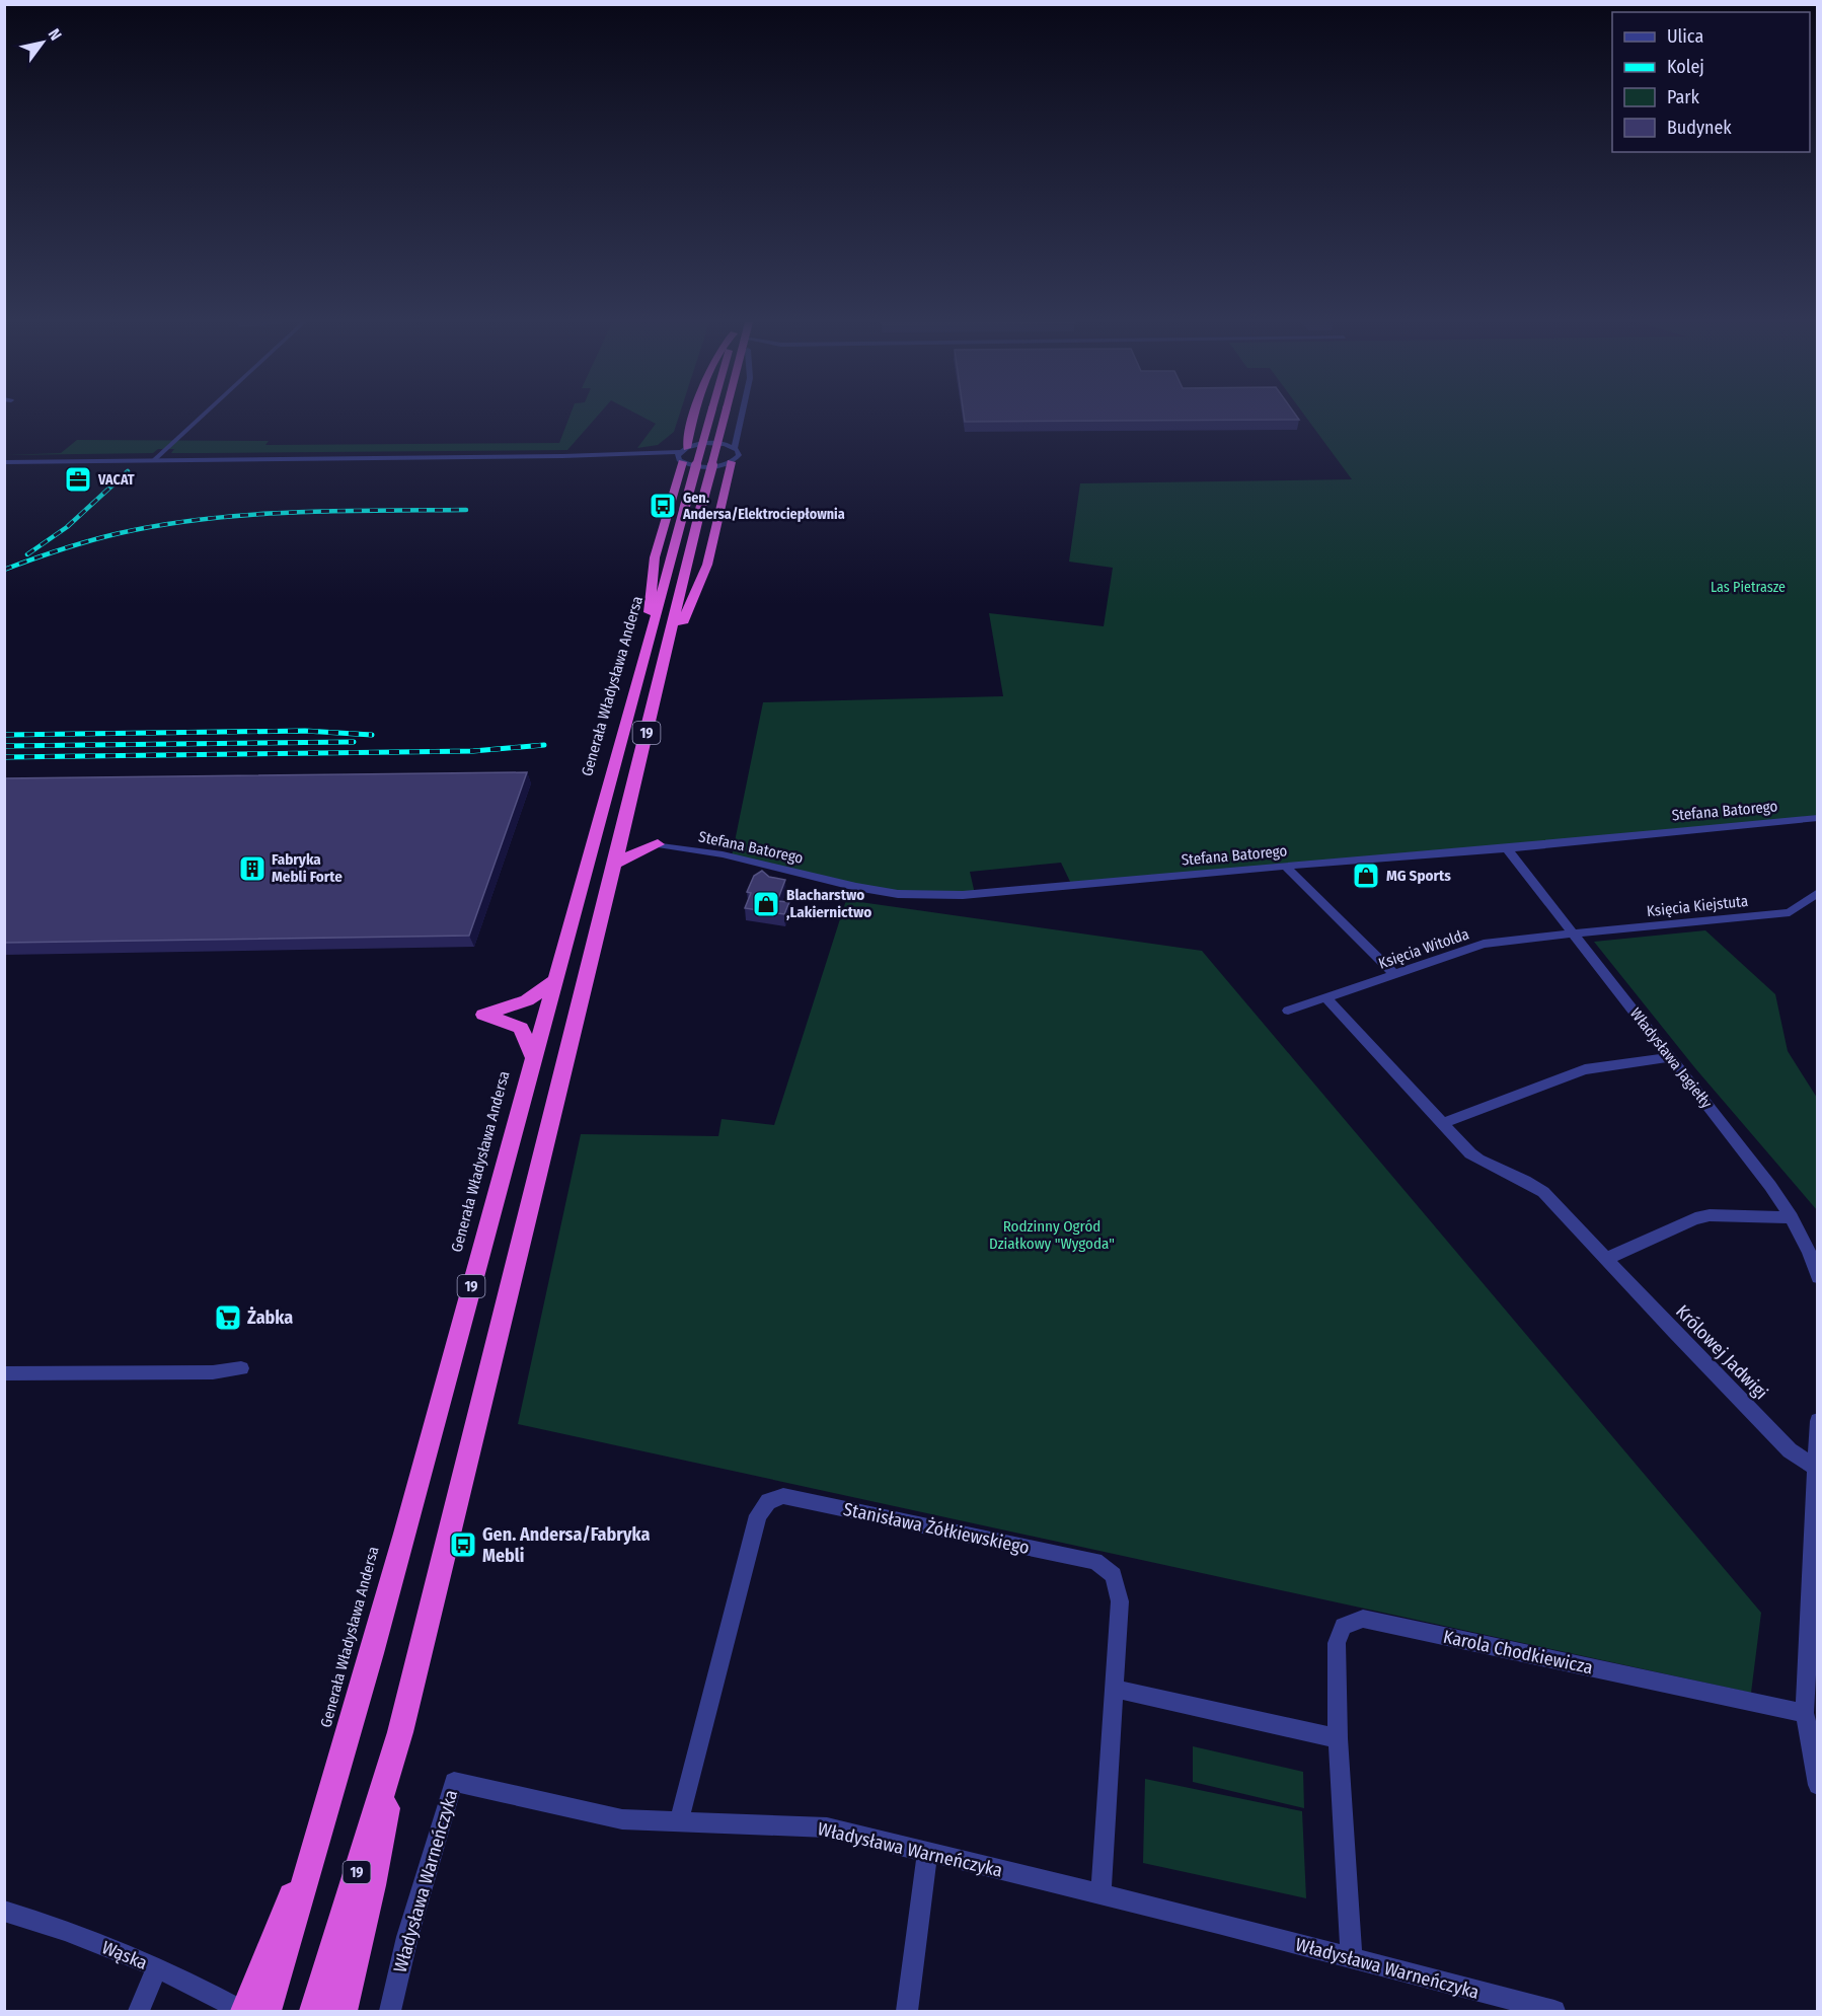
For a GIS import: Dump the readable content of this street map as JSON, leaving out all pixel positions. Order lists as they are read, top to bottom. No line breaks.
{"streets":{"highway":["Generała Władysława Andersa","19"],"street":["Stefana Batorego","Księcia Kiejstuta","Księcia Witolda","Władysława Jagiełły","Królowej Jadwigi","Stanisława Żółkiewskiego","Karola Chodkiewicza","Władysława Warneńczyka","Wąska"]},"crossings":[["Stefana Batorego","Władysława Jagiełły"],["Księcia Kiejstuta","Księcia Witolda"],["Księcia Kiejstuta","Władysława Jagiełły"],["Księcia Witolda","Władysława Jagiełły"],["Księcia Witolda","Królowej Jadwigi"],["Stanisława Żółkiewskiego","Władysława Warneńczyka"],["Karola Chodkiewicza","Władysława Warneńczyka"]],"parks":["Las Pietrasze","Rodzinny Ogród Działkowy \"Wygoda\""],"places":{"office":["VACAT"],"bus stop":["Gen. Andersa/Elektrociepłownia","Gen. Andersa/Fabryka Mebli"],"building":["Fabryka Mebli Forte"],"shop":["MG Sports","Blacharstwo ,Lakiernictwo"],"supermarket":["Żabka"]},"legend":["Ulica","Kolej","Park","Budynek"],"north":"top right"}
